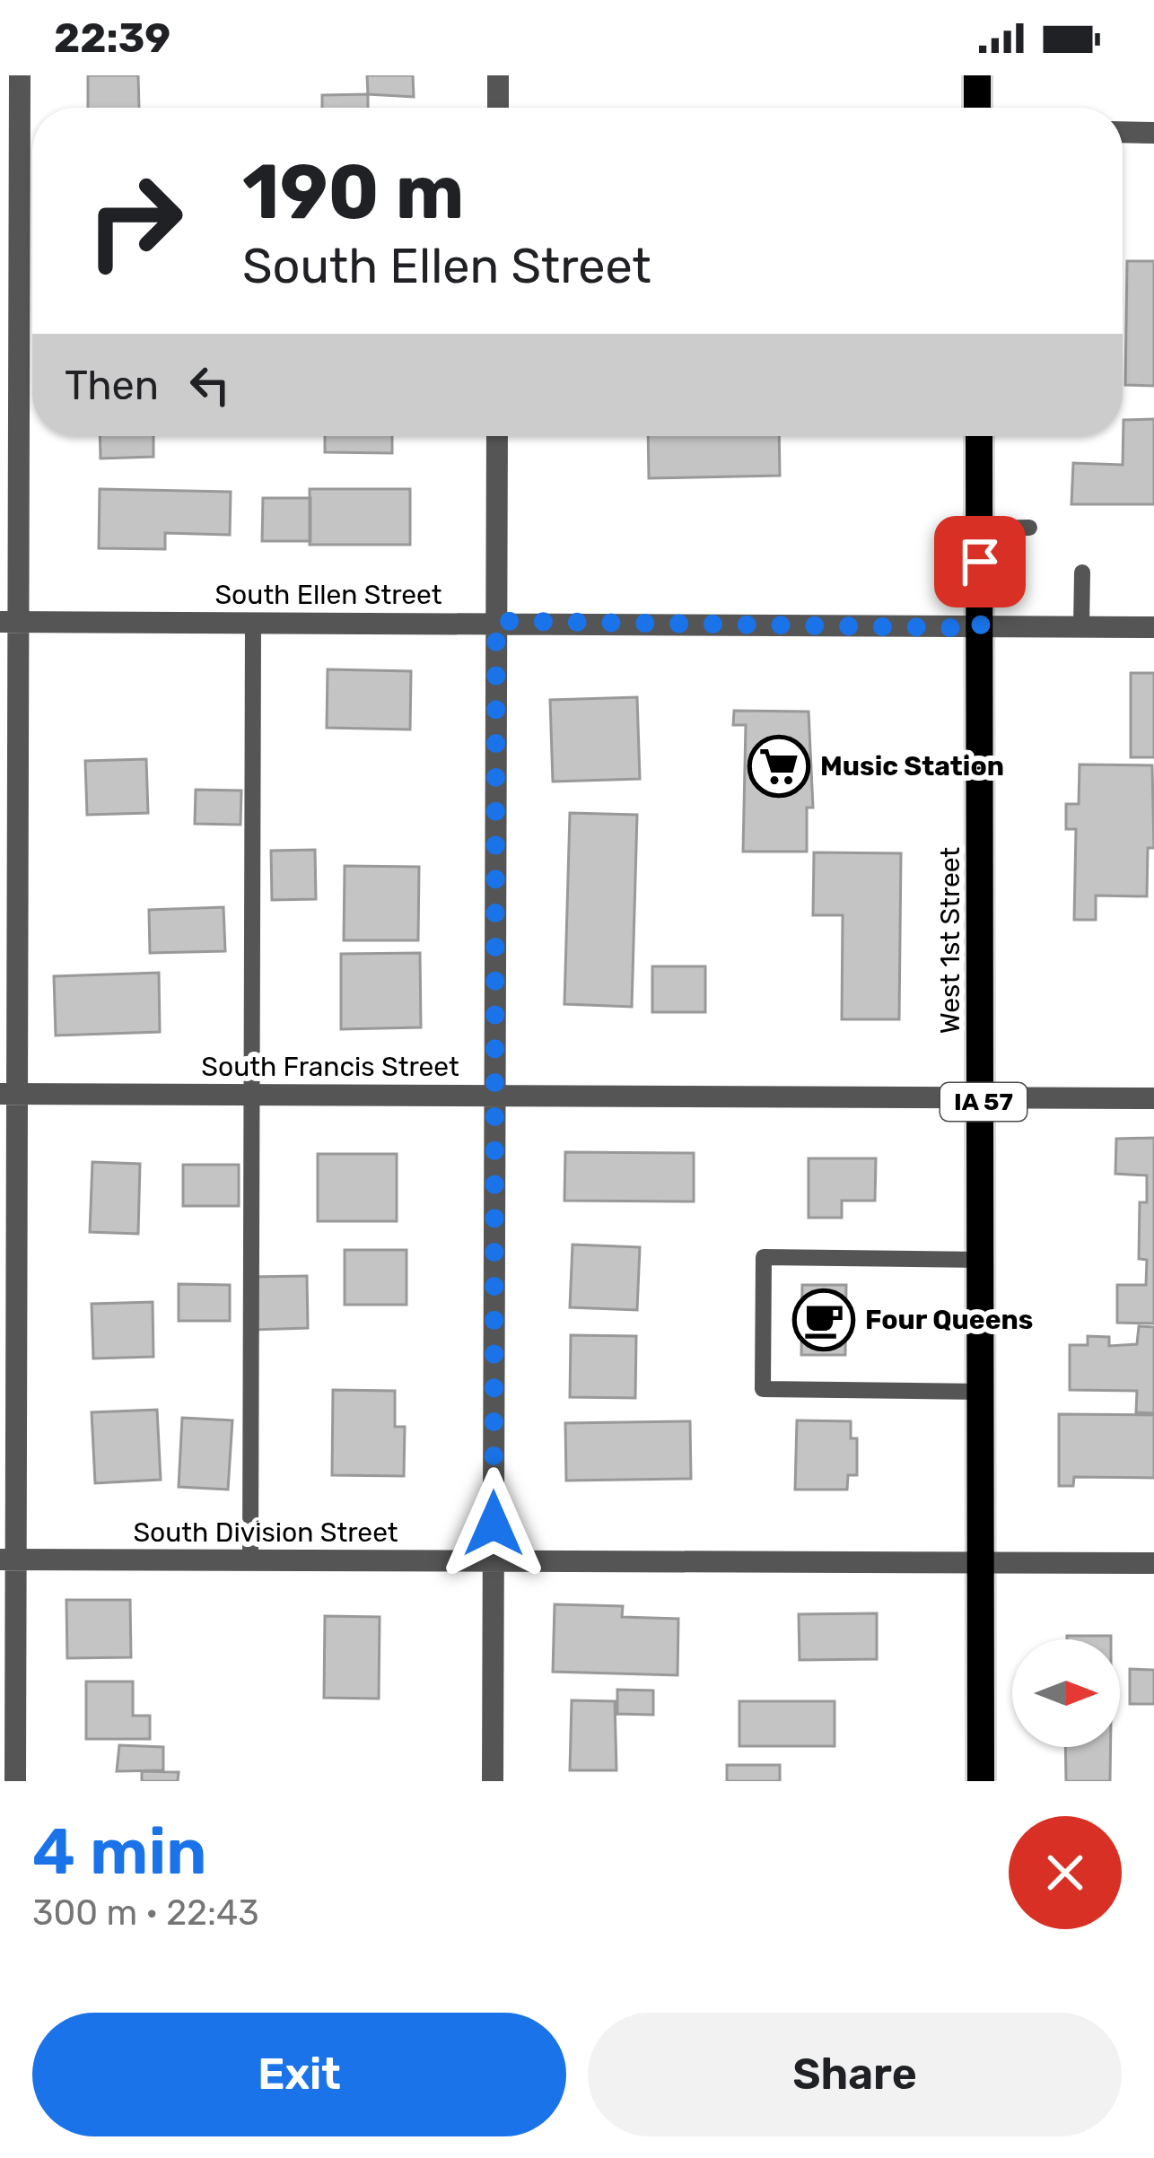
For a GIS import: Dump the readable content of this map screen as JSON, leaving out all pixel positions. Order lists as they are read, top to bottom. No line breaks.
{"streets":{"main road":["West 1st Street","IA 57"],"street":["South Ellen Street","South Francis Street","South Division Street"]},"crossings":[["South Ellen Street","West 1st Street"],["West 1st Street","South Francis Street"],["West 1st Street","South Division Street"]],"places":{"supermarket":["Music Station"],"cafe":["Four Queens"]},"north":"right","page":{"status":"22:39","turn":["190 m","South Ellen Street"],"then":"Then","heading":["4 min","300 m · 22:43"],"buttons":["Exit","Share"]}}
